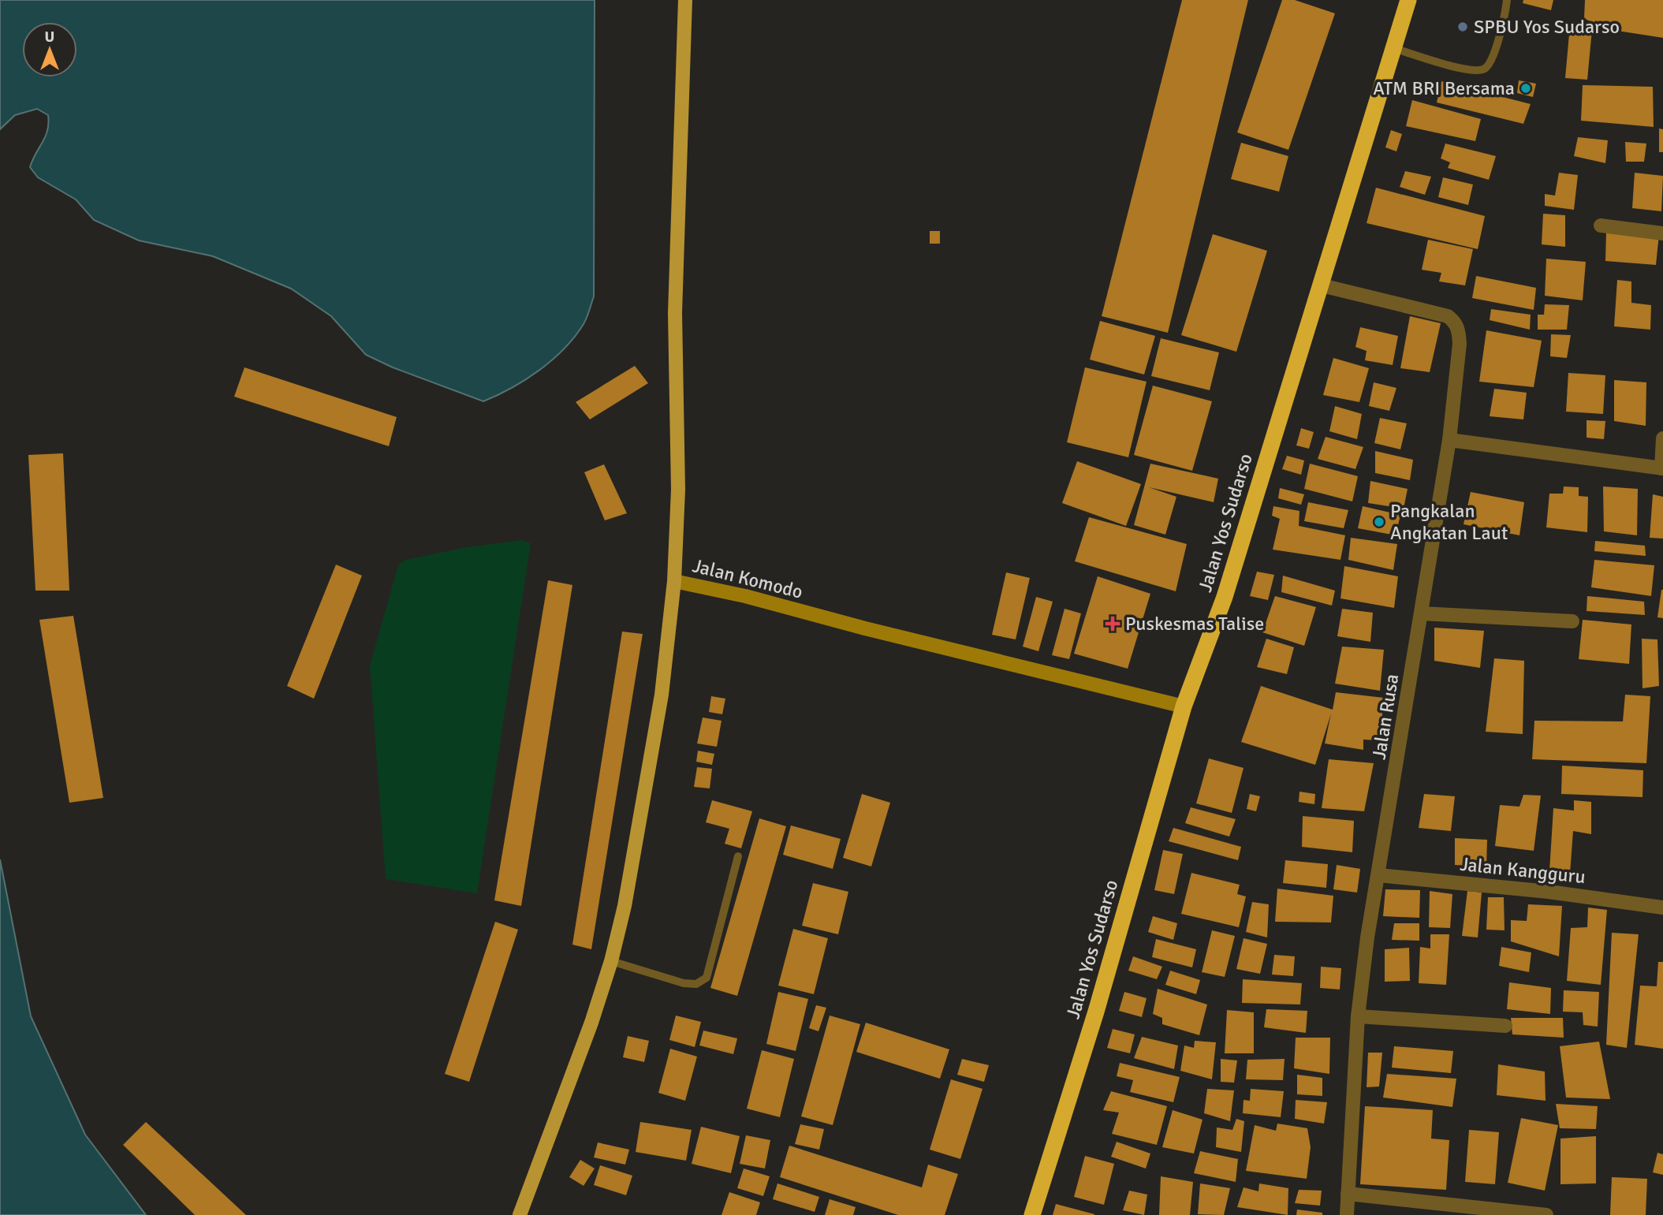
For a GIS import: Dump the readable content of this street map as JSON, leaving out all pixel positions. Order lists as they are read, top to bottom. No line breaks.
{"streets":{"highway":["Jalan Yos Sudarso"],"main road":["Jalan Komodo"],"street":["Jalan Rusa","Jalan Kangguru"]},"crossings":[["Jalan Yos Sudarso","Jalan Komodo"],["Jalan Yos Sudarso","Jalan Rusa"],["Jalan Rusa","Jalan Kangguru"]],"places":{"other":["SPBU Yos Sudarso","ATM BRI Bersama","Pangkalan Angkatan Laut"],"health":["Puskesmas Talise"]},"north":"top"}
